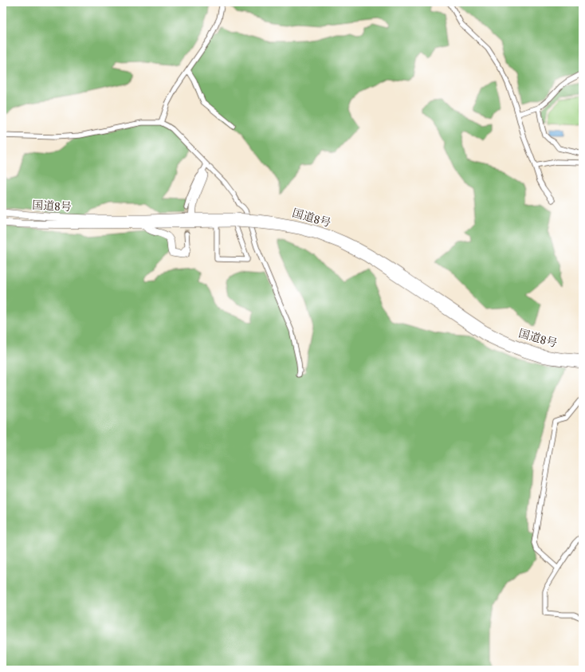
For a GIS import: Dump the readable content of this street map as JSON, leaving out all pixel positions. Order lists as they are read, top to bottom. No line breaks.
{"streets":{"highway":["国道8号"]}}
